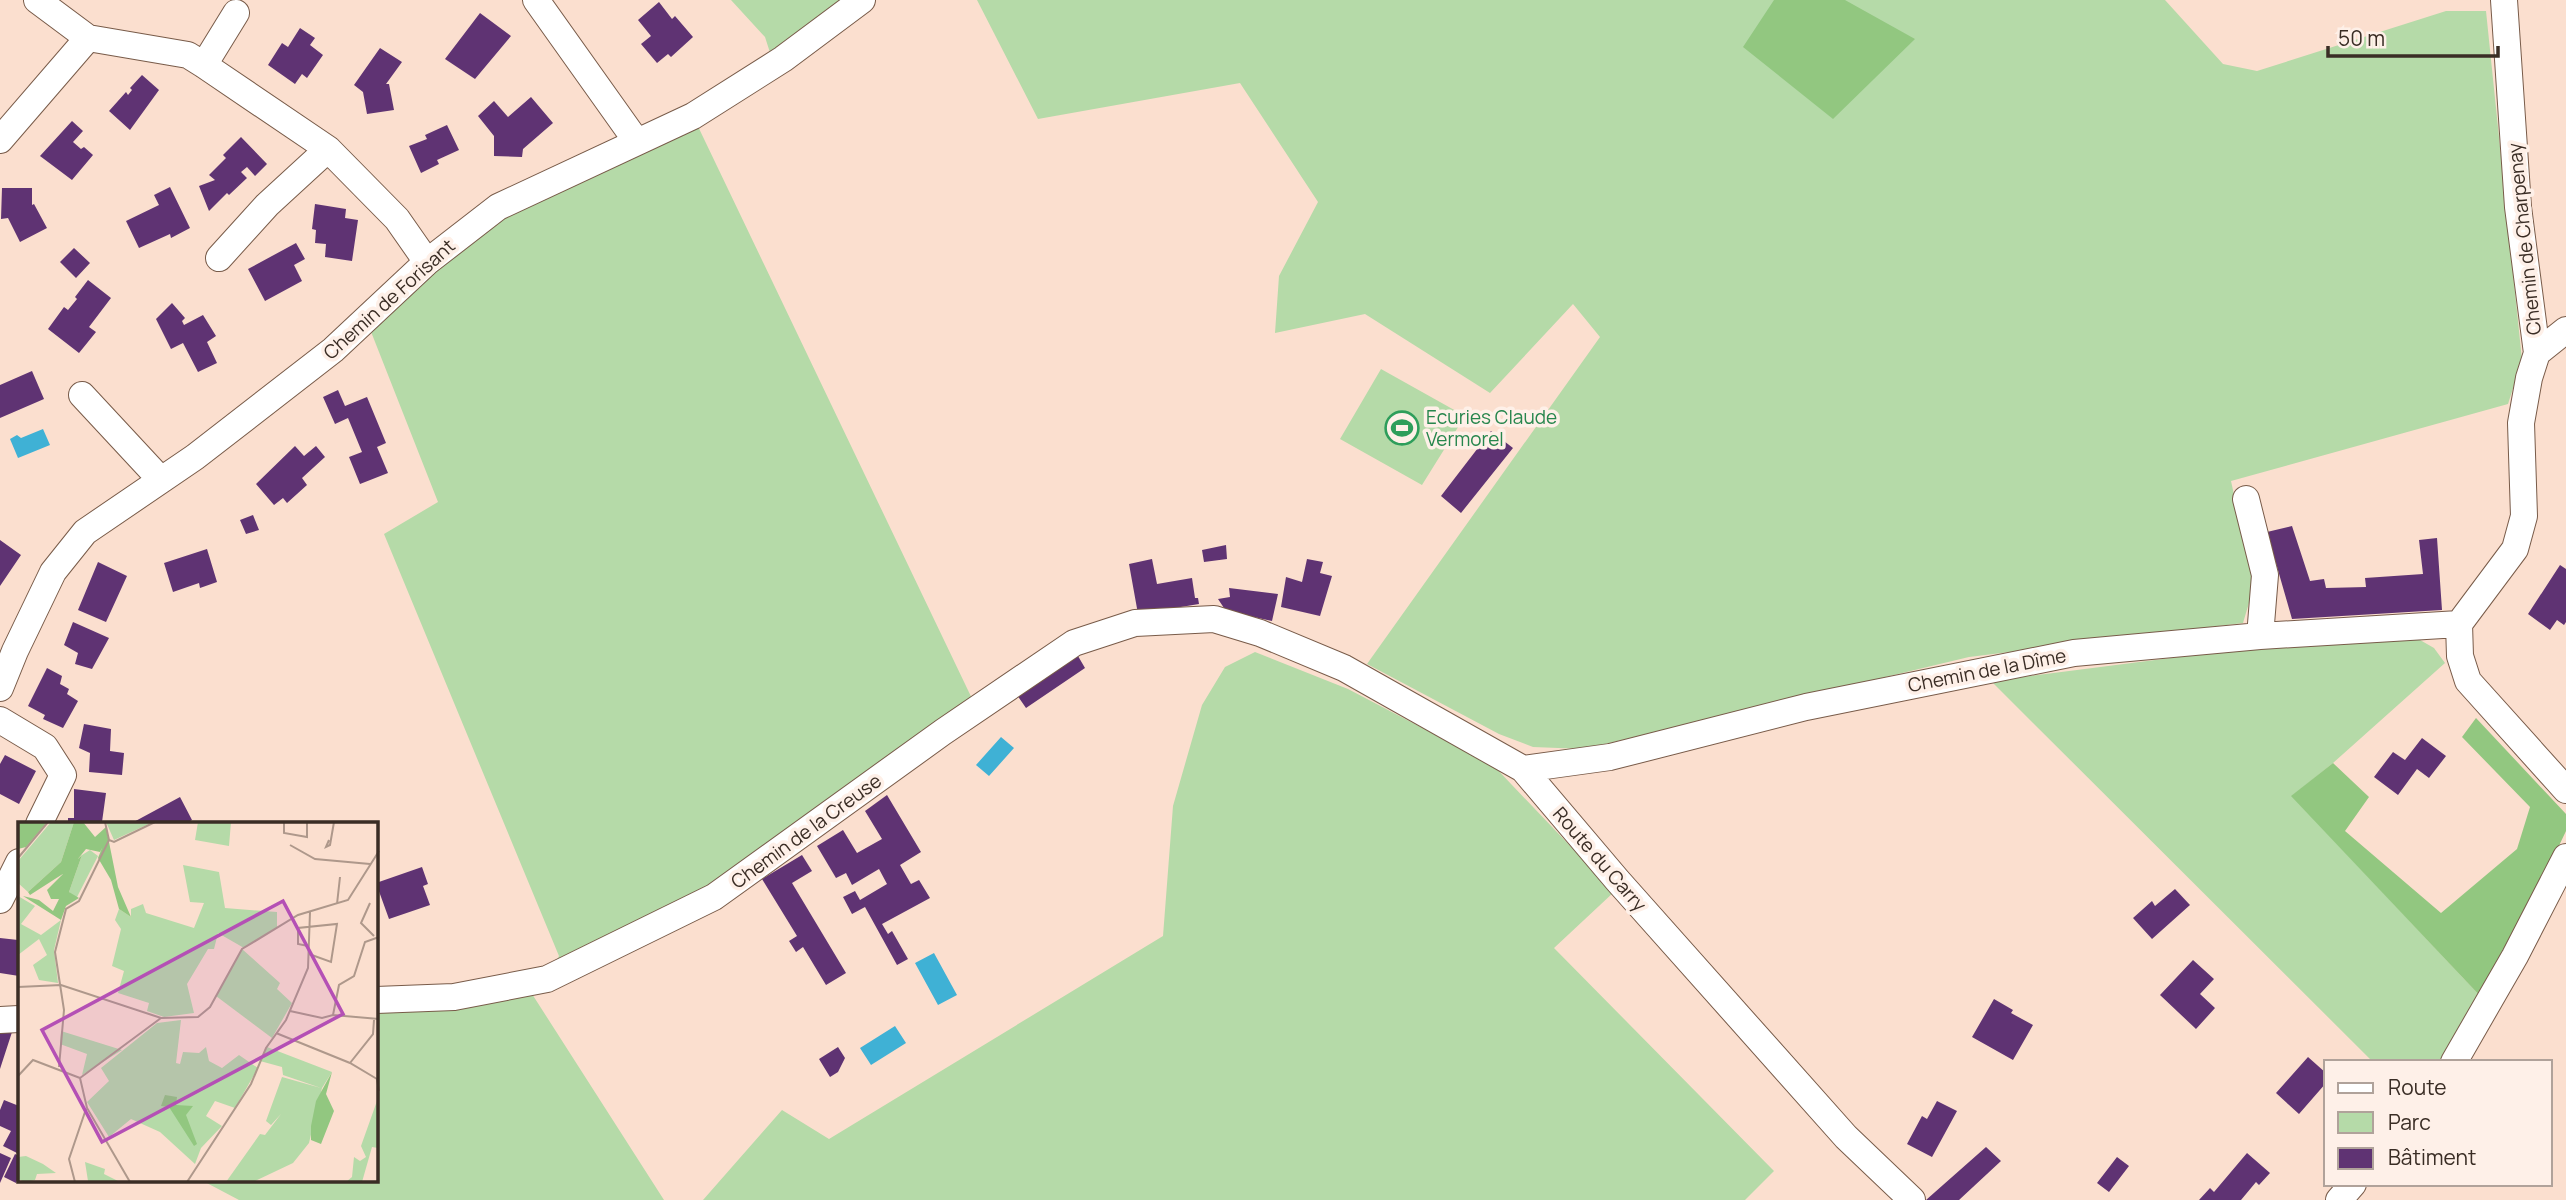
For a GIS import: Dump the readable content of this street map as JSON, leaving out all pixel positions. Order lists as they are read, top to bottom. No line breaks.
{"streets":{"street":["Chemin de Charpenay","Chemin de Forisant","Chemin de la Dîme","Chemin de la Creuse","Route du Carry"]},"crossings":[["Chemin de Charpenay","Chemin de la Dîme"],["Chemin de la Dîme","Route du Carry"],["Chemin de la Creuse","Route du Carry"]],"places":{"sports":["Ecuries Claude Vermorel"]},"legend":["Route","Parc","Bâtiment"],"scale_bar":"50 m"}
